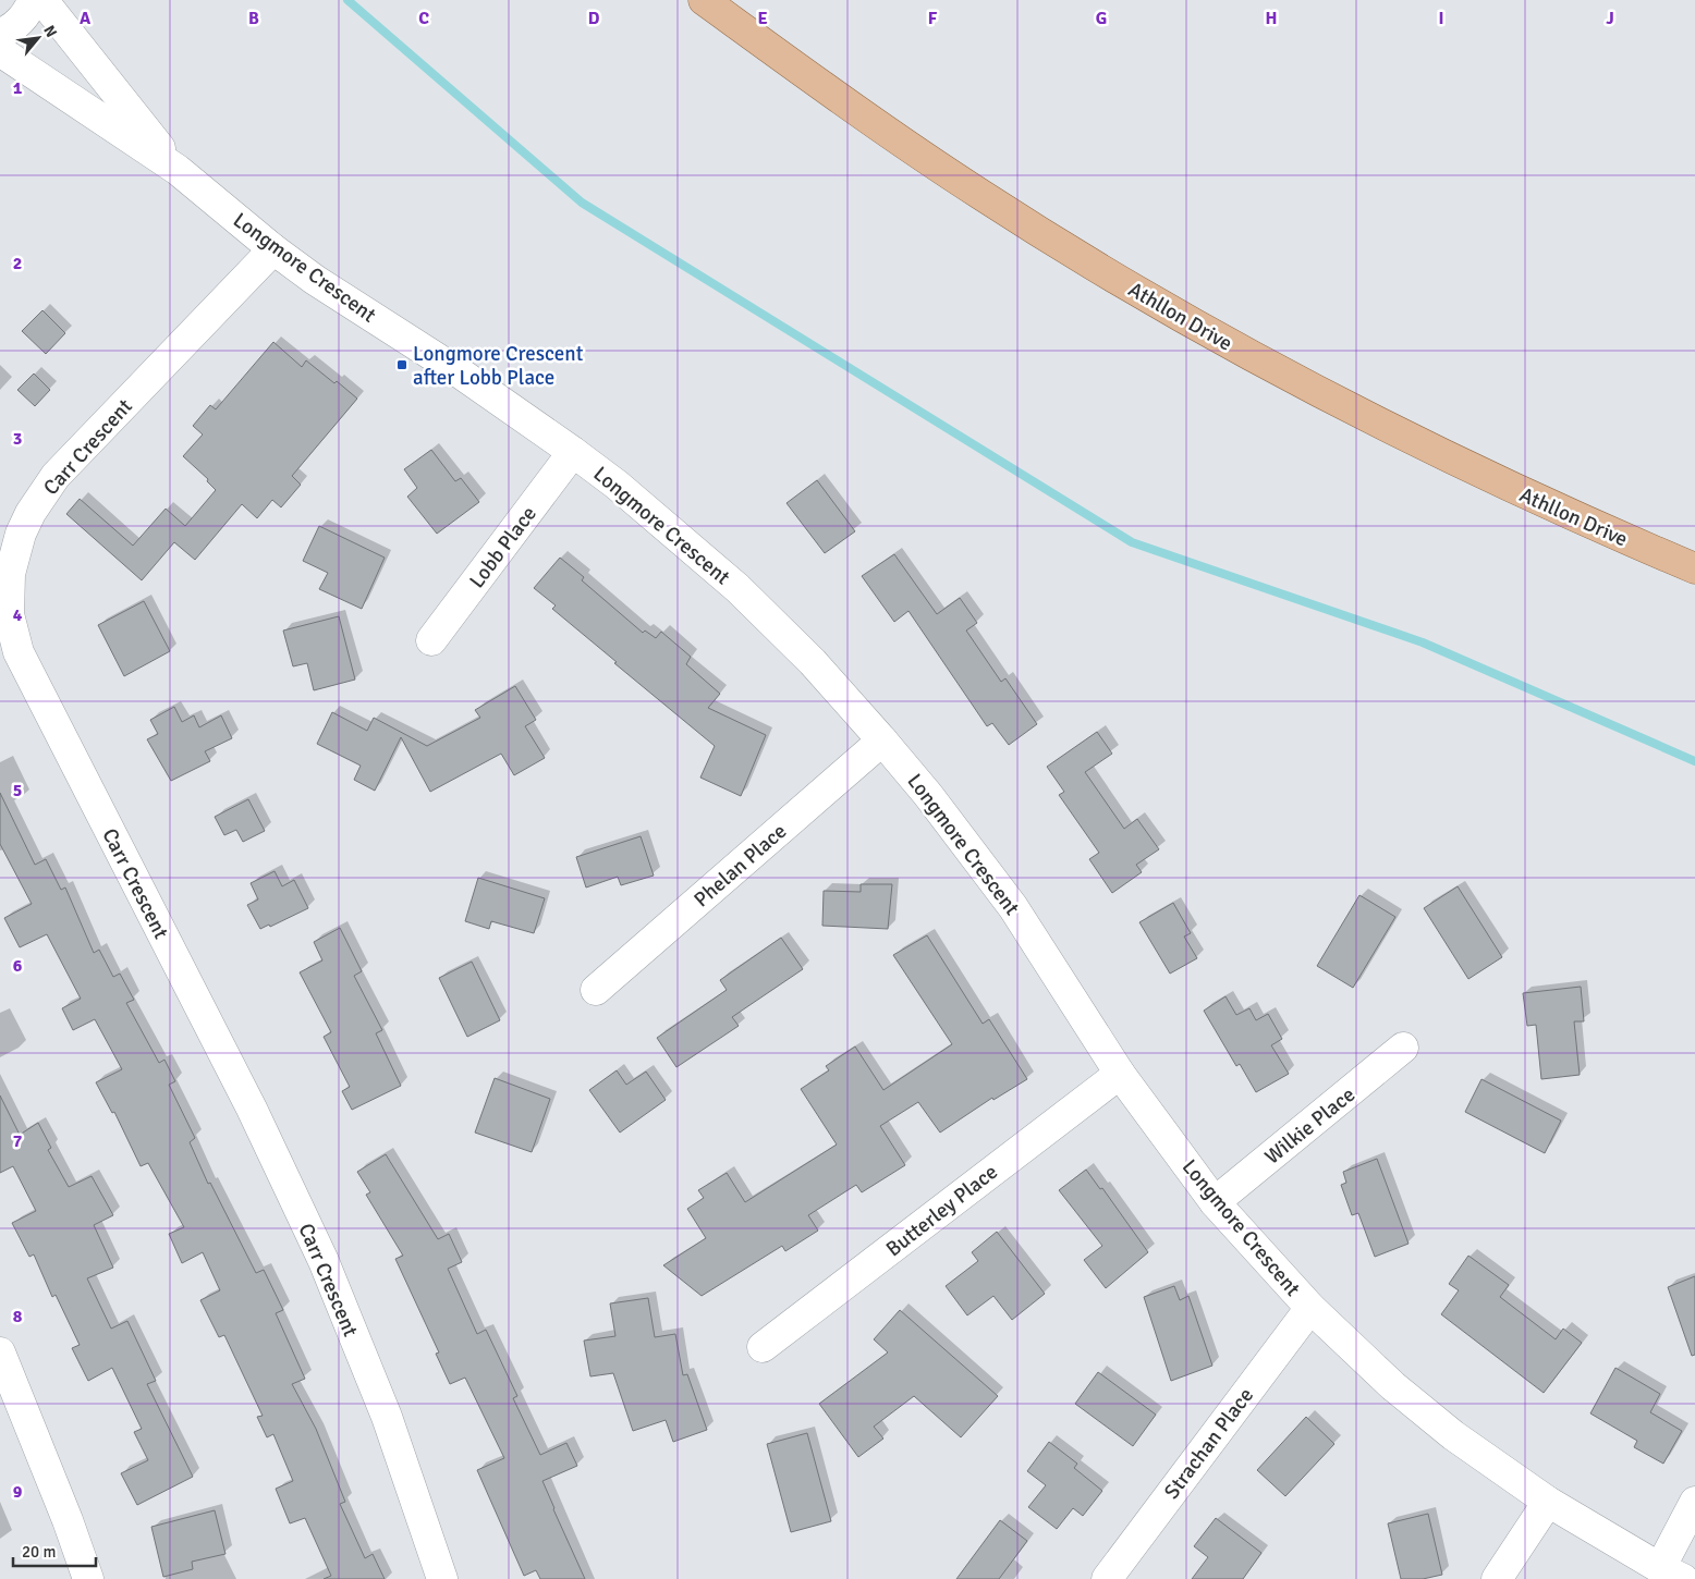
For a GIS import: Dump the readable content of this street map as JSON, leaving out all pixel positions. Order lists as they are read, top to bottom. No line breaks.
{"streets":{"main road":["Athllon Drive"],"street":["Longmore Crescent","Carr Crescent","Lobb Place","Phelan Place","Wilkie Place","Butterley Place","Strachan Place"]},"crossings":[["Longmore Crescent","Carr Crescent"],["Longmore Crescent","Lobb Place"],["Longmore Crescent","Phelan Place"],["Longmore Crescent","Wilkie Place"],["Longmore Crescent","Butterley Place"],["Longmore Crescent","Strachan Place"]],"places":{"transit":["Longmore Crescent after Lobb Place"]},"scale_bar":"20 m","north":"top right","grid":{"columns":["A","B","C","D","E","F","G","H","I","J"],"rows":["1","2","3","4","5","6","7","8","9"]}}
